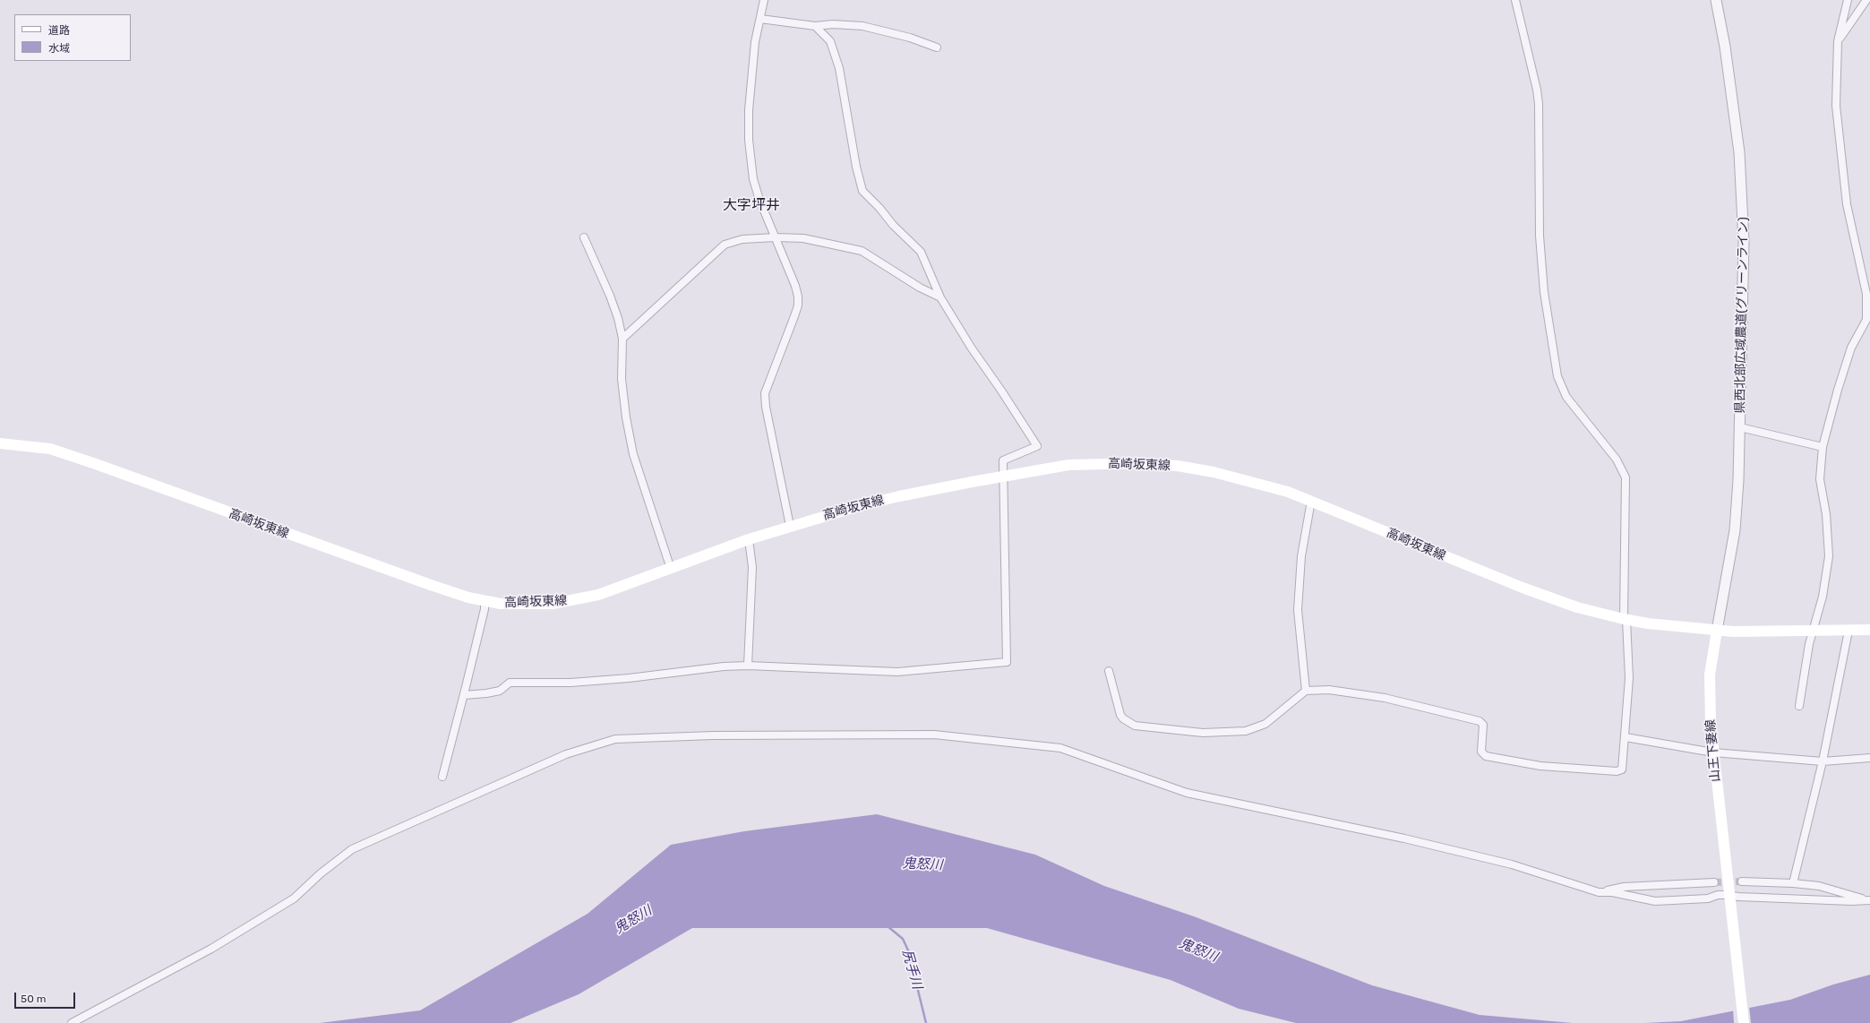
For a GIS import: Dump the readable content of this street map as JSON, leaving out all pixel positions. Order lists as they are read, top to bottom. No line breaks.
{"streets":{"main road":["高崎坂東線","山王下妻線"],"street":["県西北部広域農道(グリーンライン)"]},"crossings":[["県西北部広域農道(グリーンライン)","高崎坂東線"],["県西北部広域農道(グリーンライン)","山王下妻線"],["高崎坂東線","山王下妻線"]],"districts":["大字坪井"],"water":["鬼怒川","尻手川"],"legend":["道路","水域"],"scale_bar":"50 m"}
